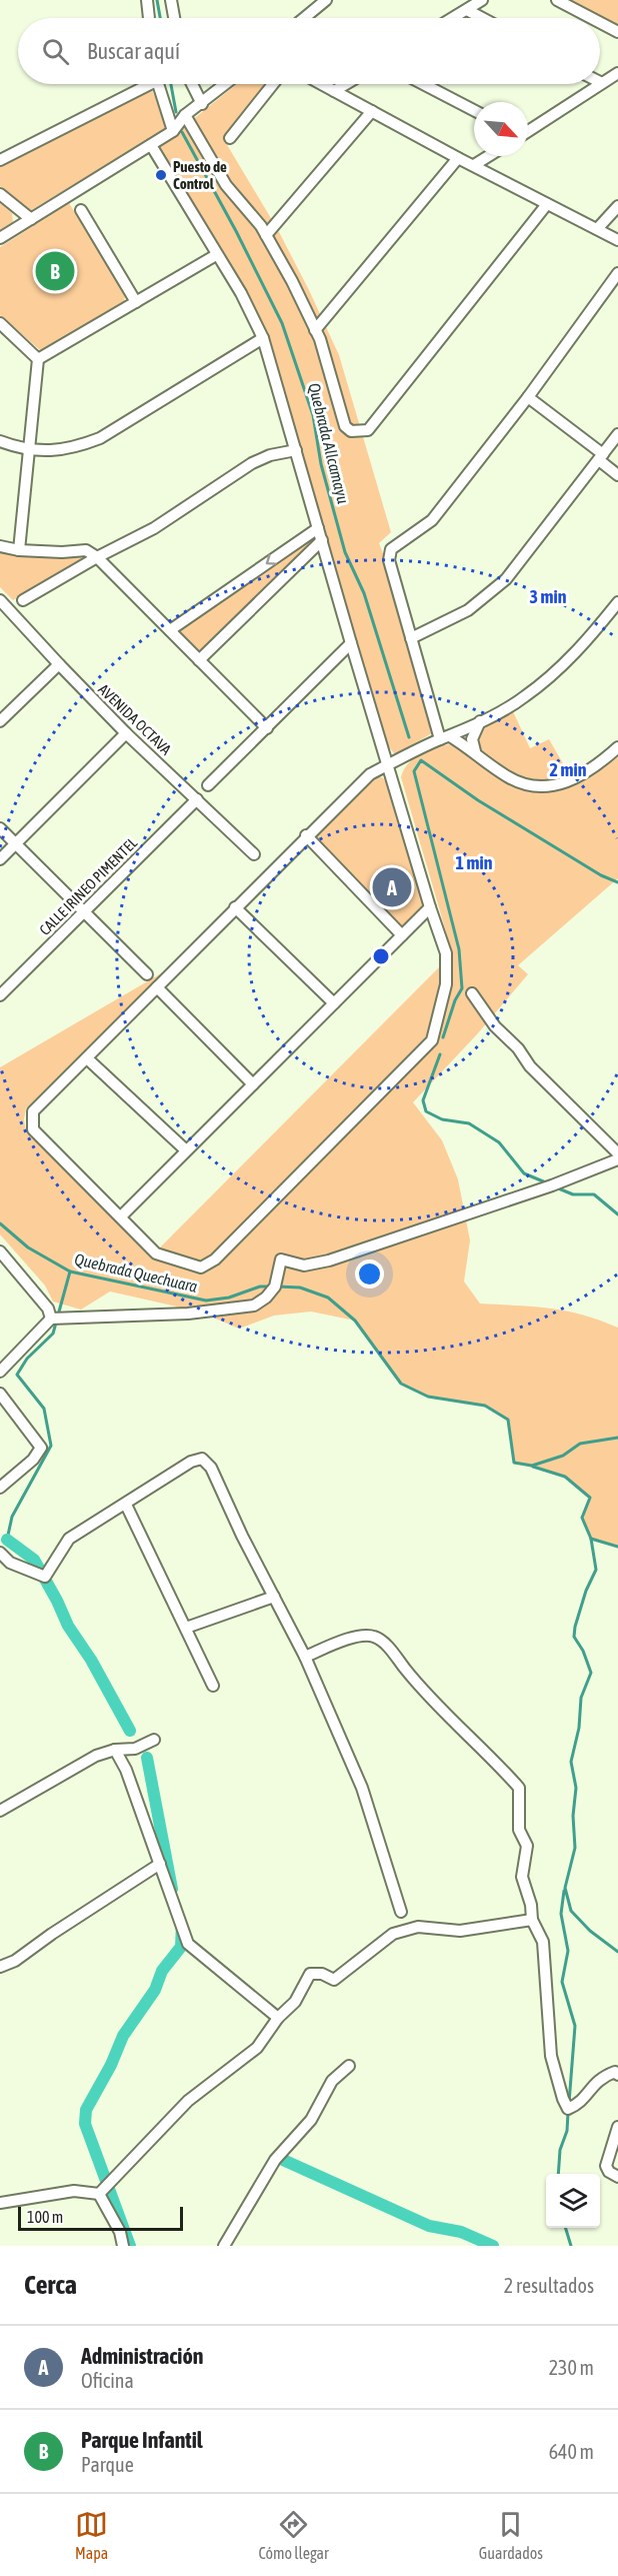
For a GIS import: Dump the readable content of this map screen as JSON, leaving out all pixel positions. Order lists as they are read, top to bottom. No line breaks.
{"streets":{"street":["AVENIDA OCTAVA","CALLE IRINEO PIMENTEL"]},"crossings":[["AVENIDA OCTAVA","CALLE IRINEO PIMENTEL"]],"water":["Quebrada Allcamayu","Quebrada Quechuara"],"places":["Puesto de Control"],"scale_bar":"100 m","north":"bottom right","page":{"search":"Buscar aquí","pins":["B","A"],"scale":"100 m","heading":["Cerca","2 resultados"],"list":[{"mark":"A","name":"Administración","note":"Oficina","value":"230 m"},{"mark":"B","name":"Parque Infantil","note":"Parque","value":"640 m"}],"nav":["Mapa","Cómo llegar","Guardados"]},"rings":["3 min","2 min","1 min"]}
